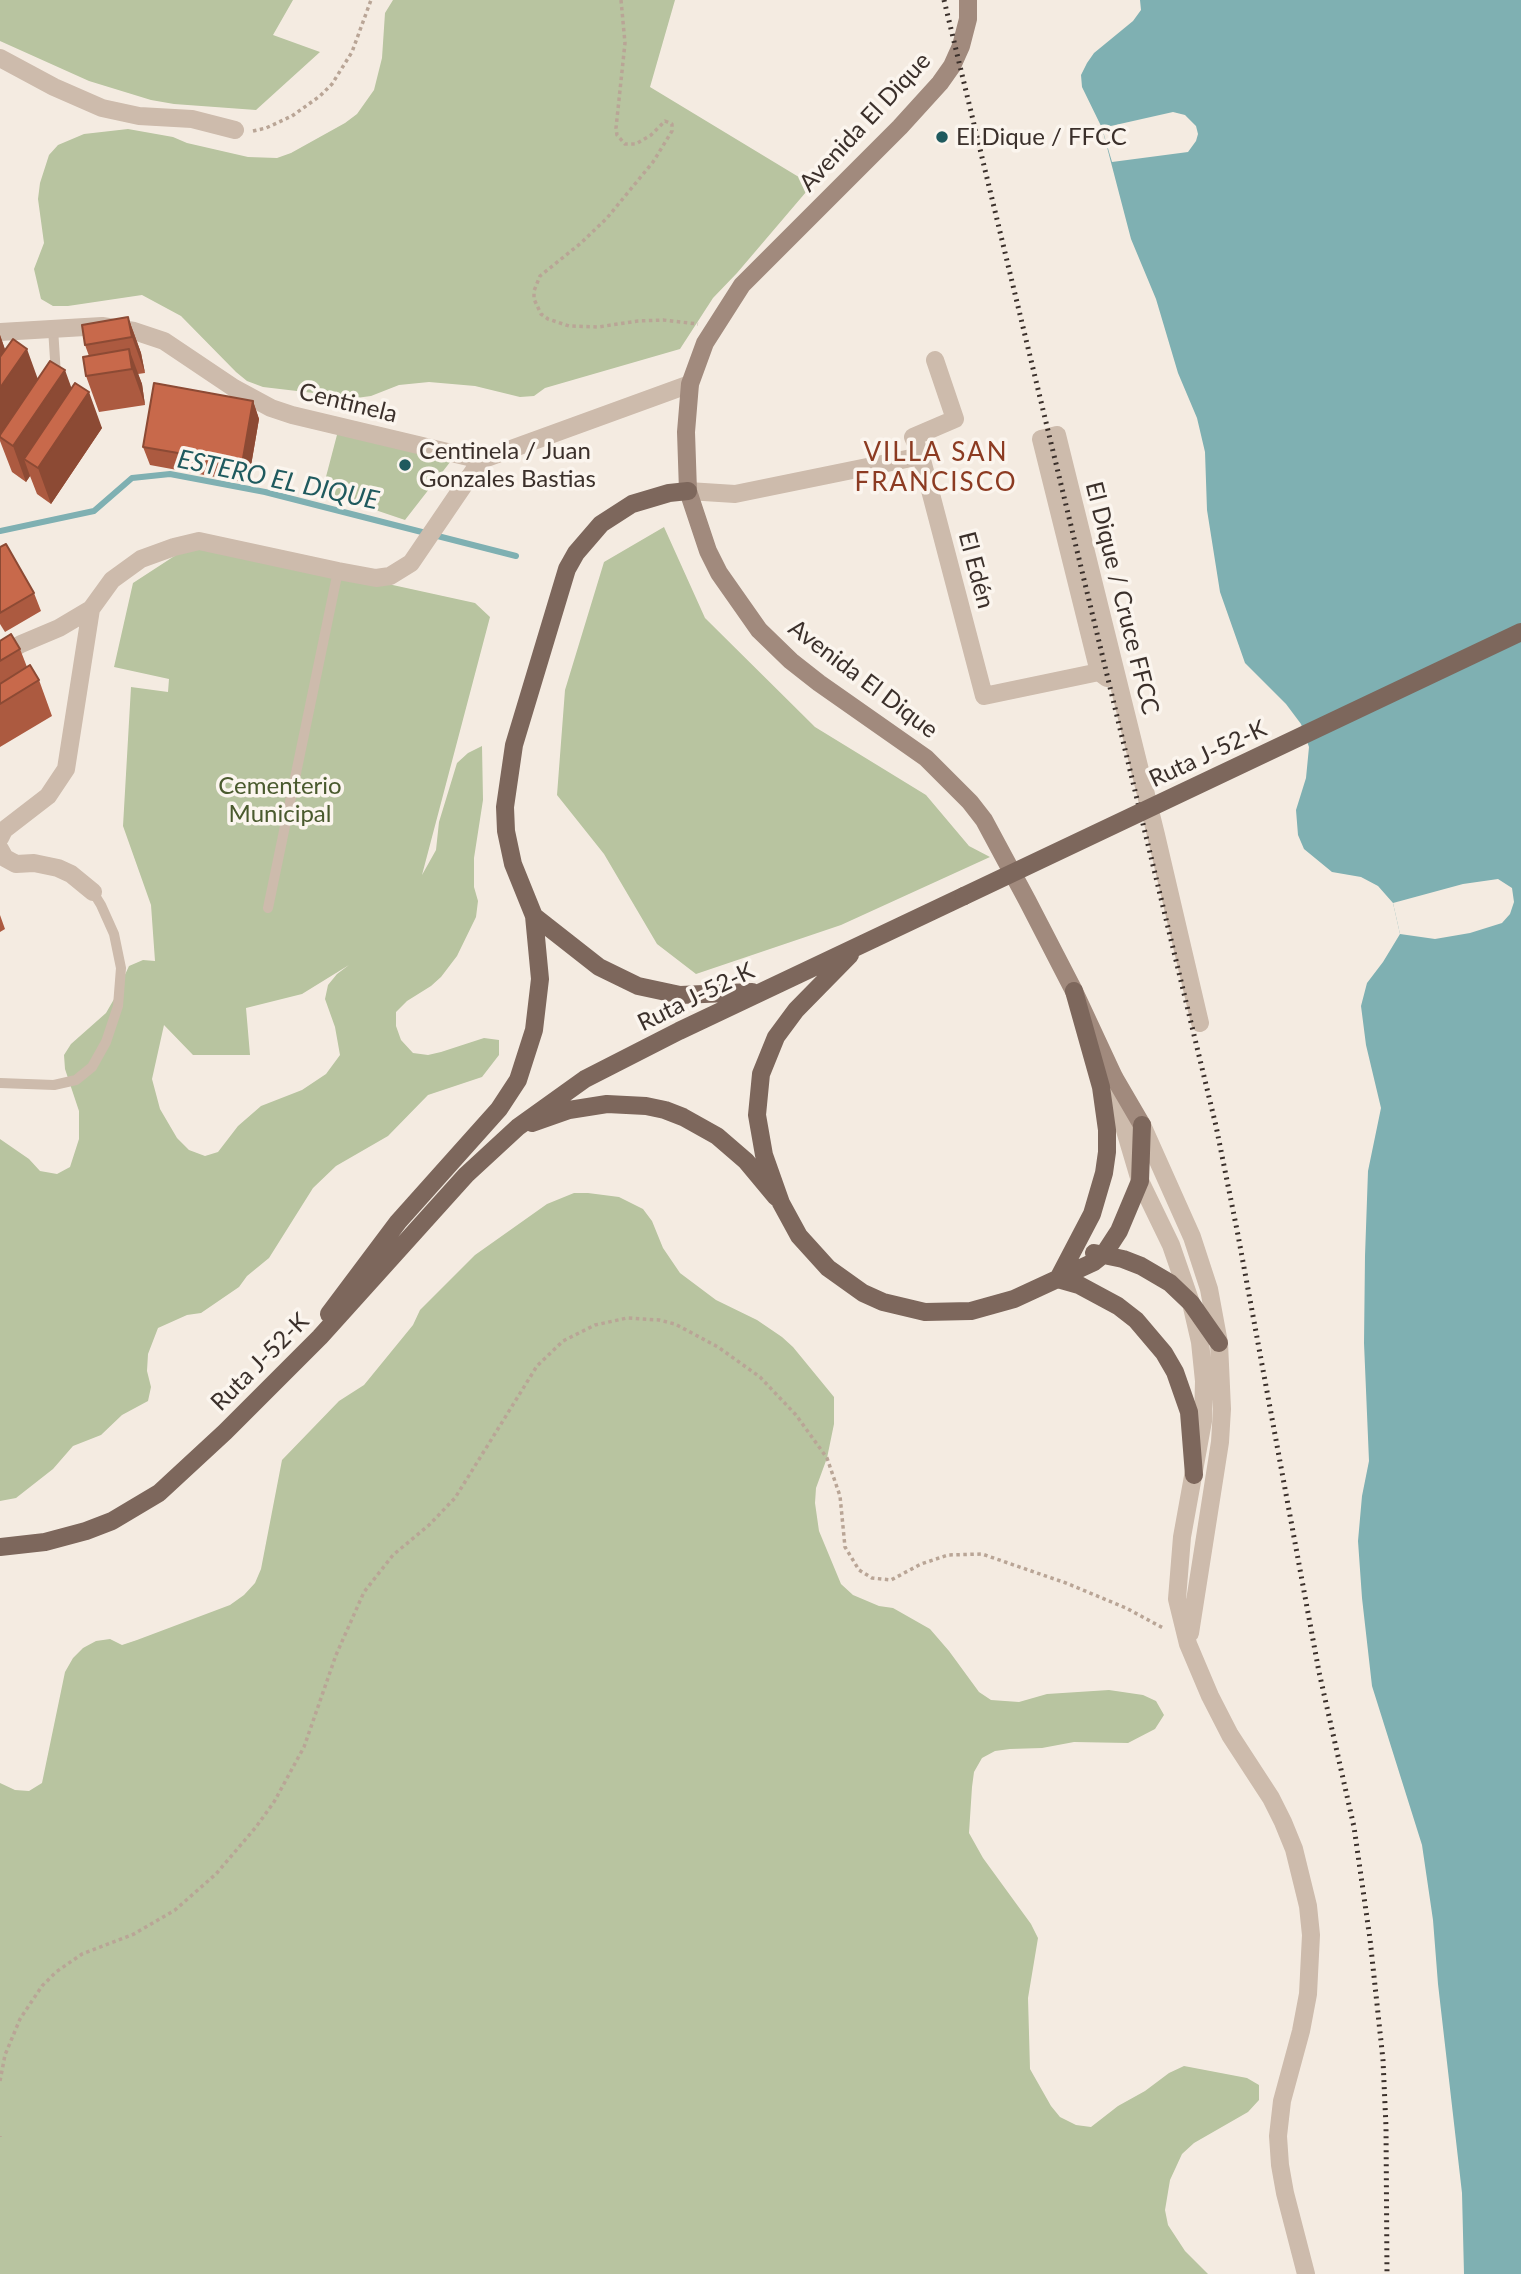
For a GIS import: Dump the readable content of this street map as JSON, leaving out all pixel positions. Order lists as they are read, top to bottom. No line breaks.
{"streets":{"main road":["Avenida El Dique","Ruta J-52-K"],"street":["Centinela","El Edén","El Dique / Cruce FFCC"]},"crossings":[["El Edén","El Dique / Cruce FFCC"]],"districts":["VILLA SAN FRANCISCO"],"water":["ESTERO EL DIQUE"],"parks":["Cementerio Municipal"],"places":["El Dique / FFCC","Centinela / Juan Gonzales Bastias"]}
